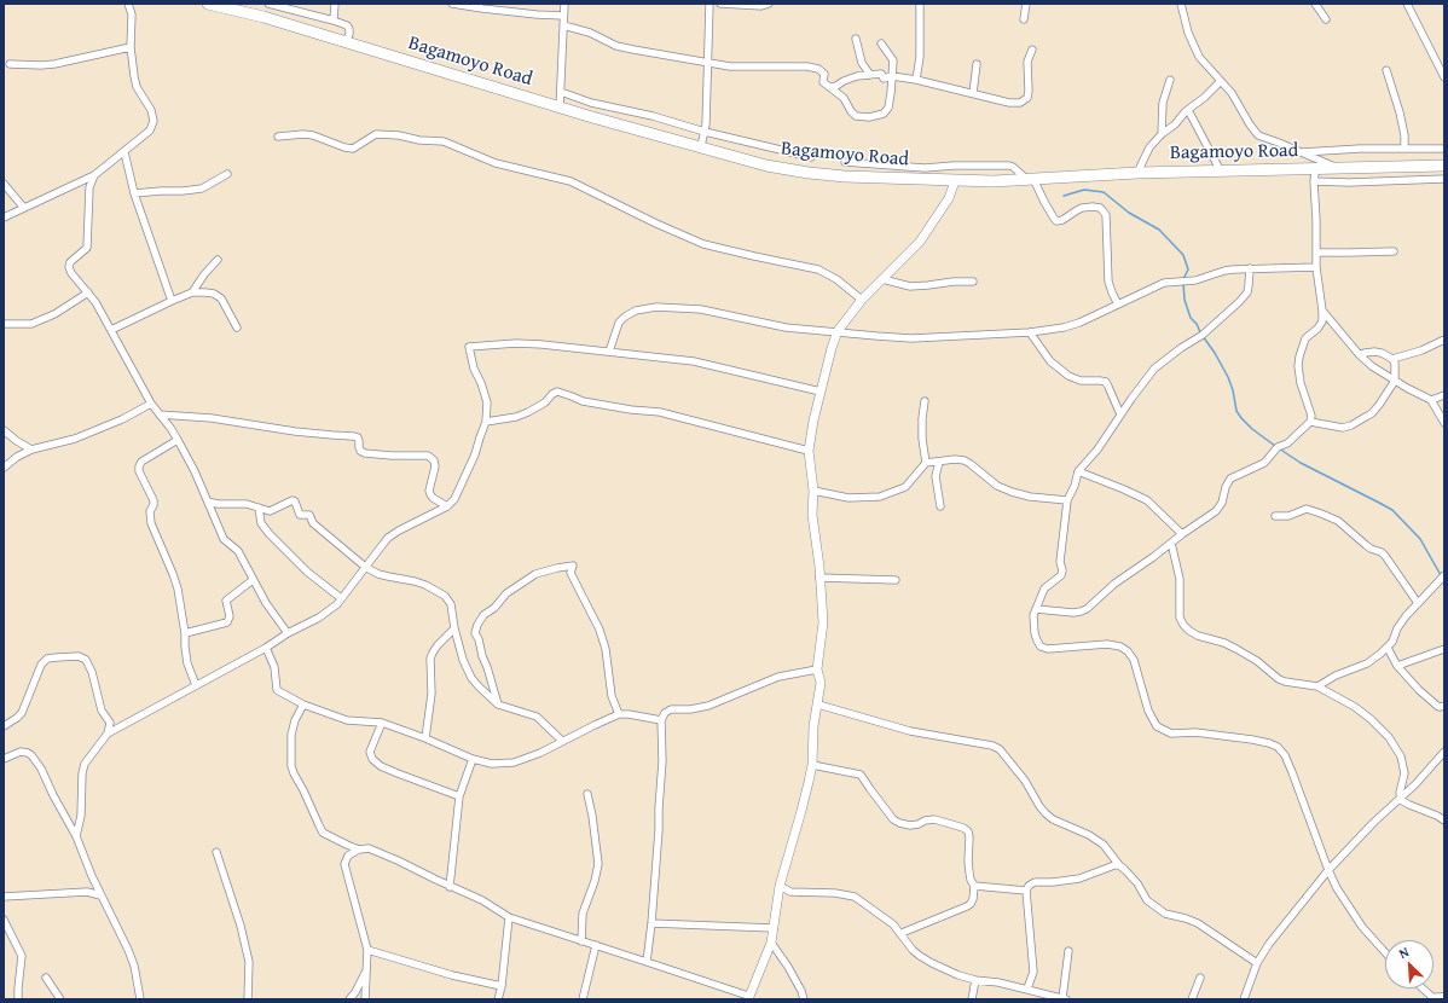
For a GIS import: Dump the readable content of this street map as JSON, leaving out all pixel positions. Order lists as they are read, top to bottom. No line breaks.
{"streets":{"highway":["Bagamoyo Road"]},"north":"top left"}
